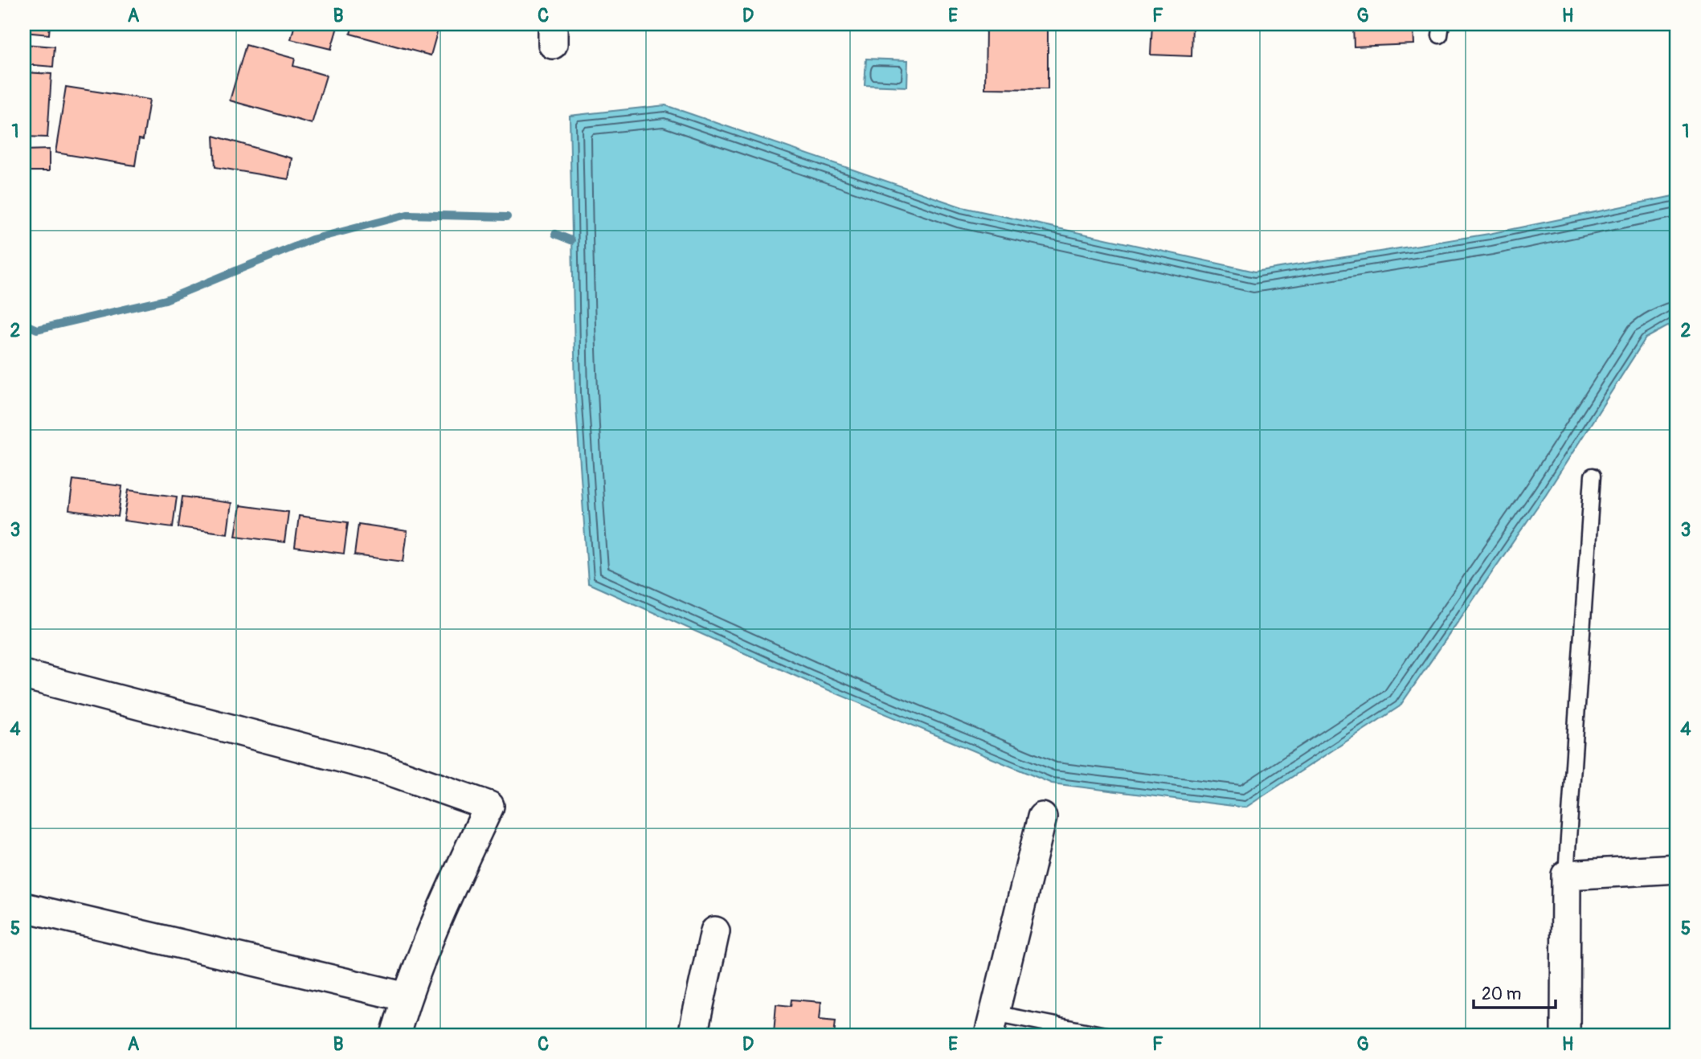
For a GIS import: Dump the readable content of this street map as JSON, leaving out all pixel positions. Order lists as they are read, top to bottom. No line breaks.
{"scale_bar":"20 m","grid":{"columns":["A","B","C","D","E","F","G","H"],"rows":["1","2","3","4","5"]}}
